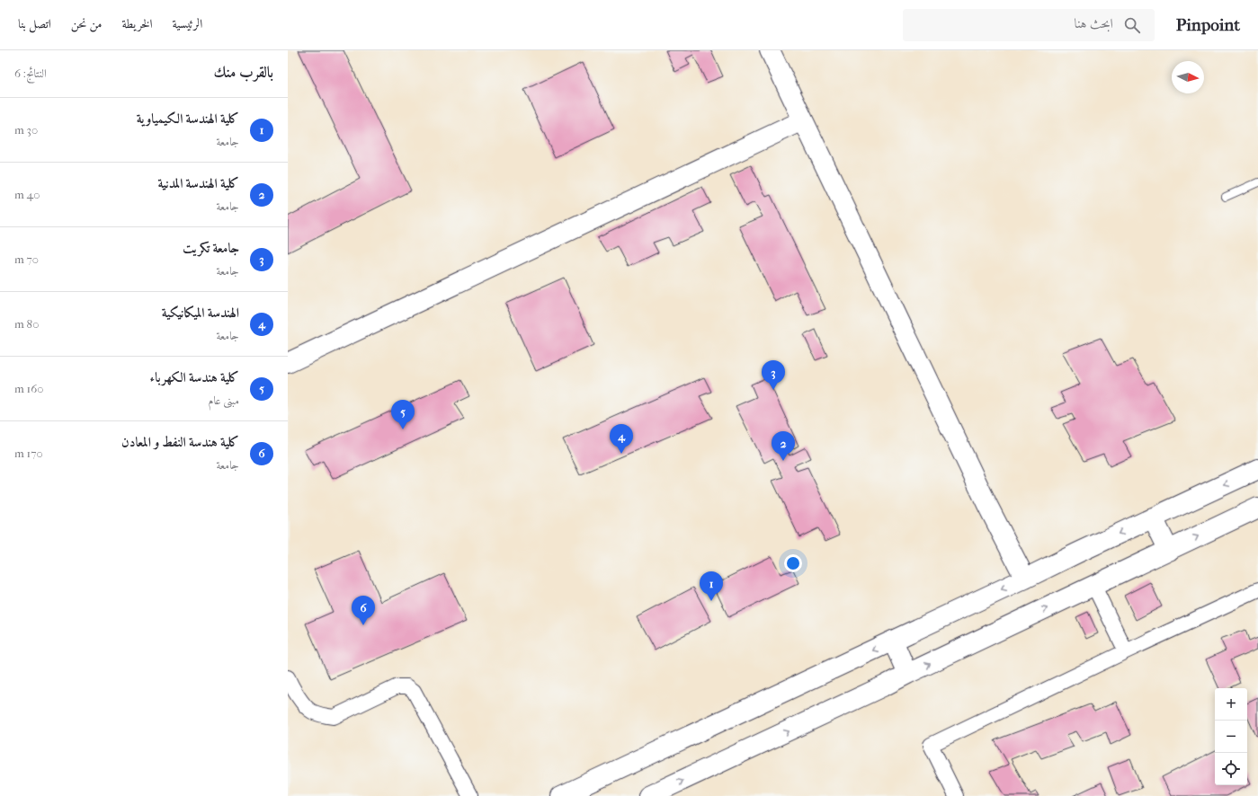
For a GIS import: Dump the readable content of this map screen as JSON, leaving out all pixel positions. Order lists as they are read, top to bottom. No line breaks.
{"north":"right","page":{"header":"Pinpoint","search":"ابحث هنا","nav":["الرئيسية","الخريطة","من نحن","اتصل بنا"],"heading":["بالقرب منك","النتائج: 6"],"list":[{"mark":"1","name":"كلية الهندسة الكيمياوية","note":"جامعة","value":"30 m"},{"mark":"2","name":"كلية الهندسة المدنية","note":"جامعة","value":"40 m"},{"mark":"3","name":"جامعة تكريت","note":"جامعة","value":"70 m"},{"mark":"4","name":"الهندسة الميكانيكية","note":"جامعة","value":"80 m"},{"mark":"5","name":"كلية هندسة الكهرباء","note":"مبنى عام","value":"160 m"},{"mark":"6","name":"كلية هندسة النفط و المعادن","note":"جامعة","value":"170 m"}],"pins":["3","5","4","2","1","6"],"map_buttons":["+","−"]}}
